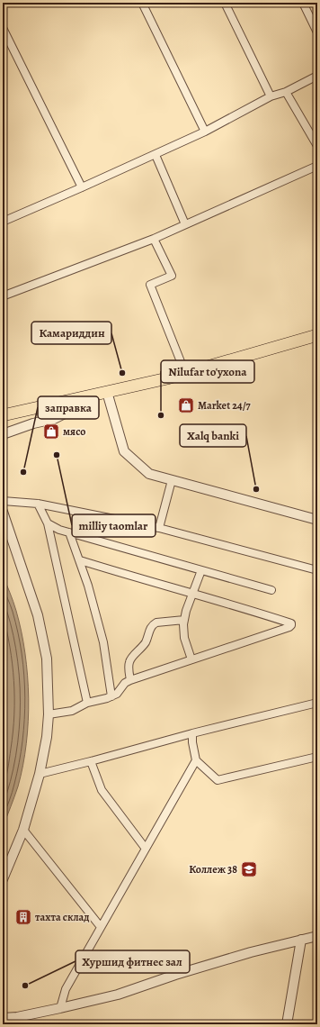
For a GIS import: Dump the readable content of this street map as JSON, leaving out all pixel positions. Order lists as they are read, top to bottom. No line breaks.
{"places":{"other":["Камариддин","Nilufar to'yxona","milliy taomlar","заправка","Xalq banki","Хуршид фитнес зал"],"shop":["Market 24/7","мясо"],"school or university":["Коллеж 38"],"building":["тахта склад"]}}
